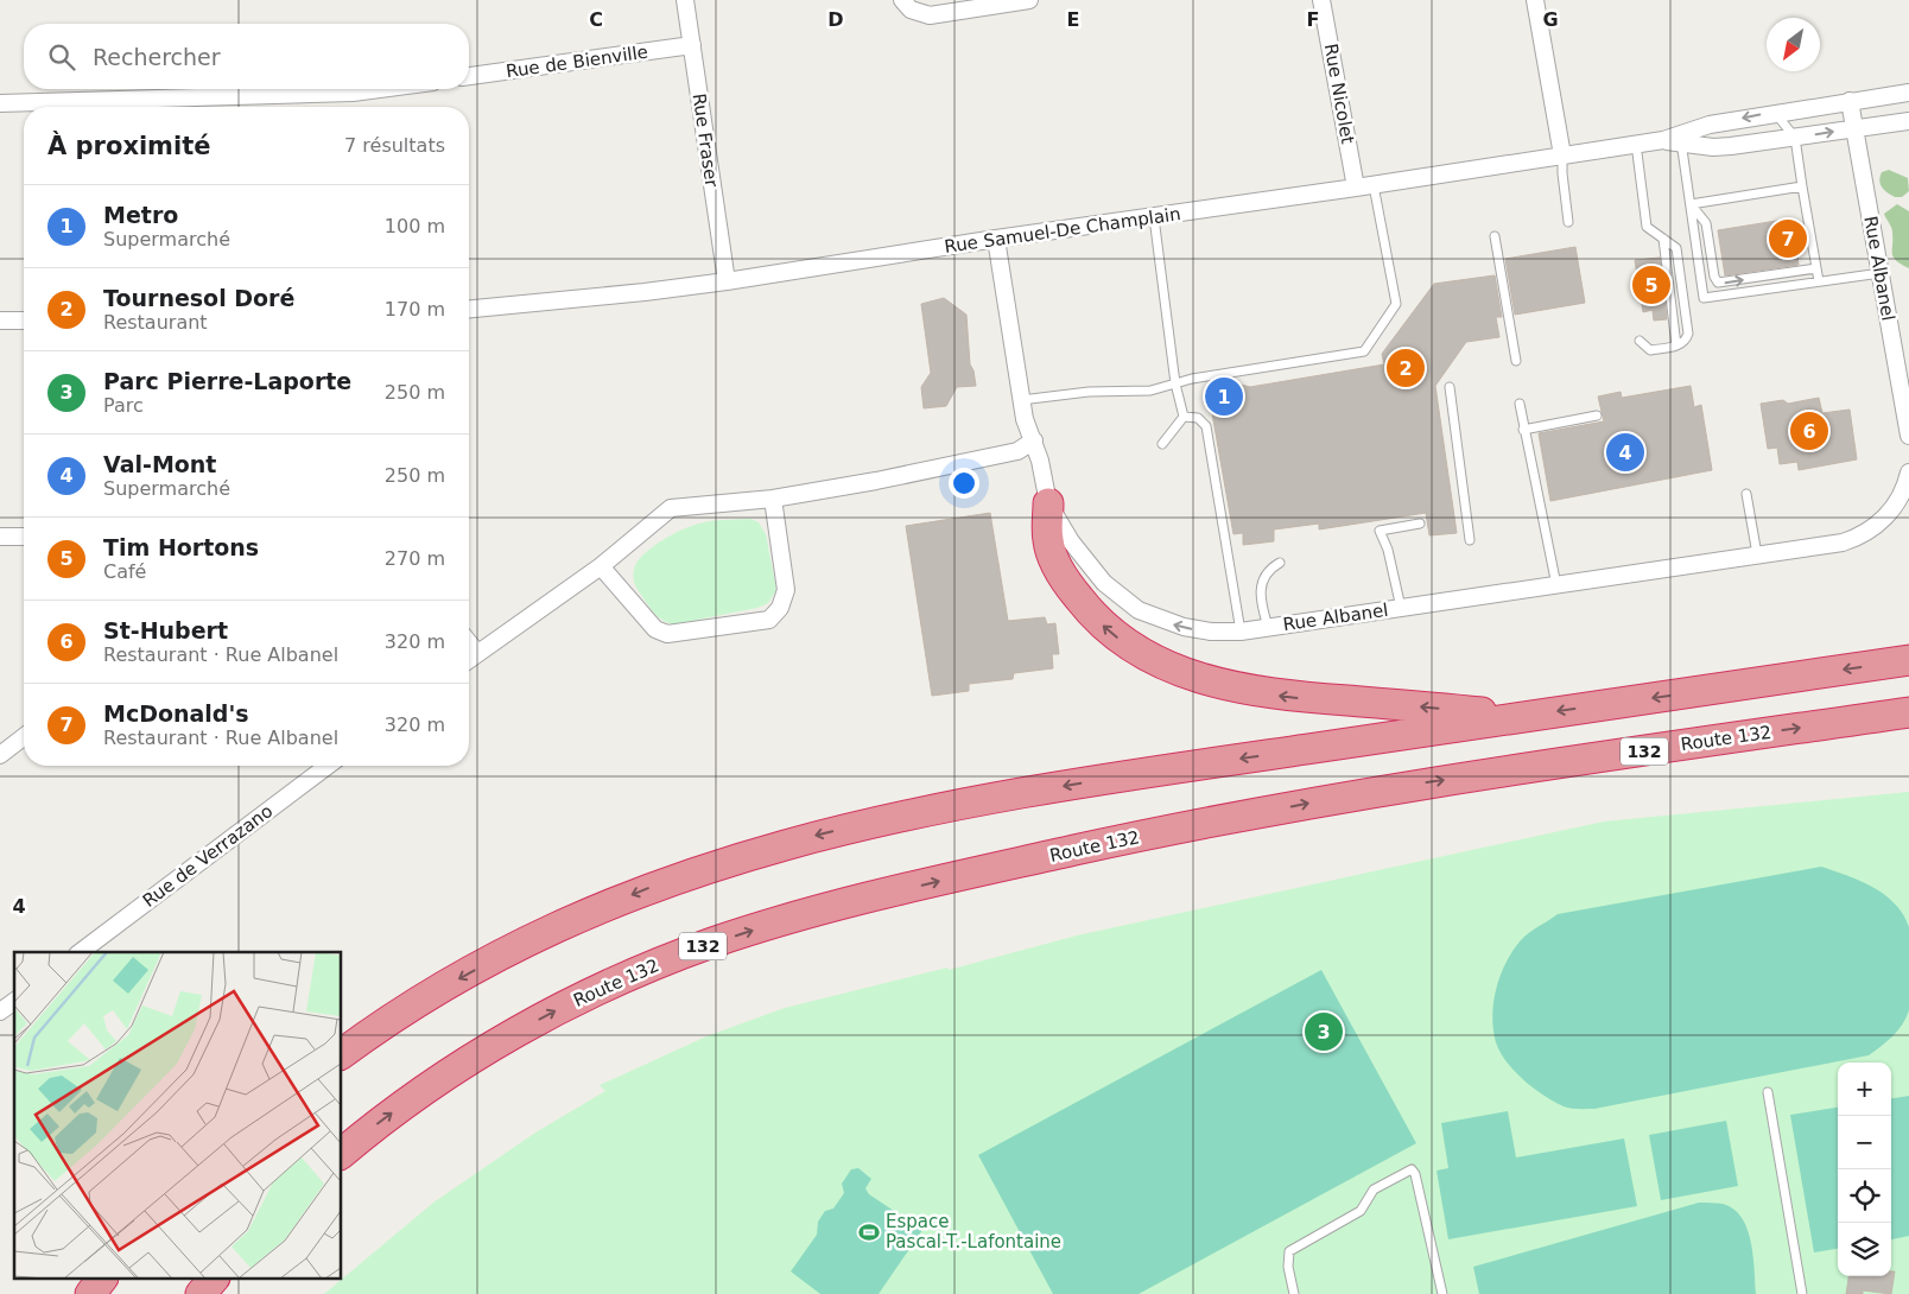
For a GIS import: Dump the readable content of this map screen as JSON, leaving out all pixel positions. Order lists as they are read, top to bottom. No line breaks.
{"streets":{"highway":["Route 132","132"],"street":["Rue de Bienville","Rue Nicolet","Rue Fraser","Rue Samuel-De Champlain","Rue Albanel","Rue de Verrazano"]},"crossings":[["Rue de Bienville","Rue Fraser"],["Rue Nicolet","Rue Samuel-De Champlain"],["Rue Fraser","Rue Samuel-De Champlain"],["Rue Samuel-De Champlain","Rue Albanel"]],"places":{"sports":["Espace Pascal-T.-Lafontaine"]},"north":"bottom left","page":{"search":"Rechercher","heading":["À proximité","7 résultats"],"list":[{"mark":"1","name":"Metro","note":"Supermarché","value":"100 m"},{"mark":"2","name":"Tournesol Doré","note":"Restaurant","value":"170 m"},{"mark":"3","name":"Parc Pierre-Laporte","note":"Parc","value":"250 m"},{"mark":"4","name":"Val-Mont","note":"Supermarché","value":"250 m"},{"mark":"5","name":"Tim Hortons","note":"Café","value":"270 m"},{"mark":"6","name":"St-Hubert","note":"Restaurant · Rue Albanel","value":"320 m"},{"mark":"7","name":"McDonald's","note":"Restaurant · Rue Albanel","value":"320 m"}],"pins":["7","5","2","1","6","4","3"],"map_buttons":["+","−"]},"grid":{"columns":["C","D","E","F","G"],"rows":["4"]}}
